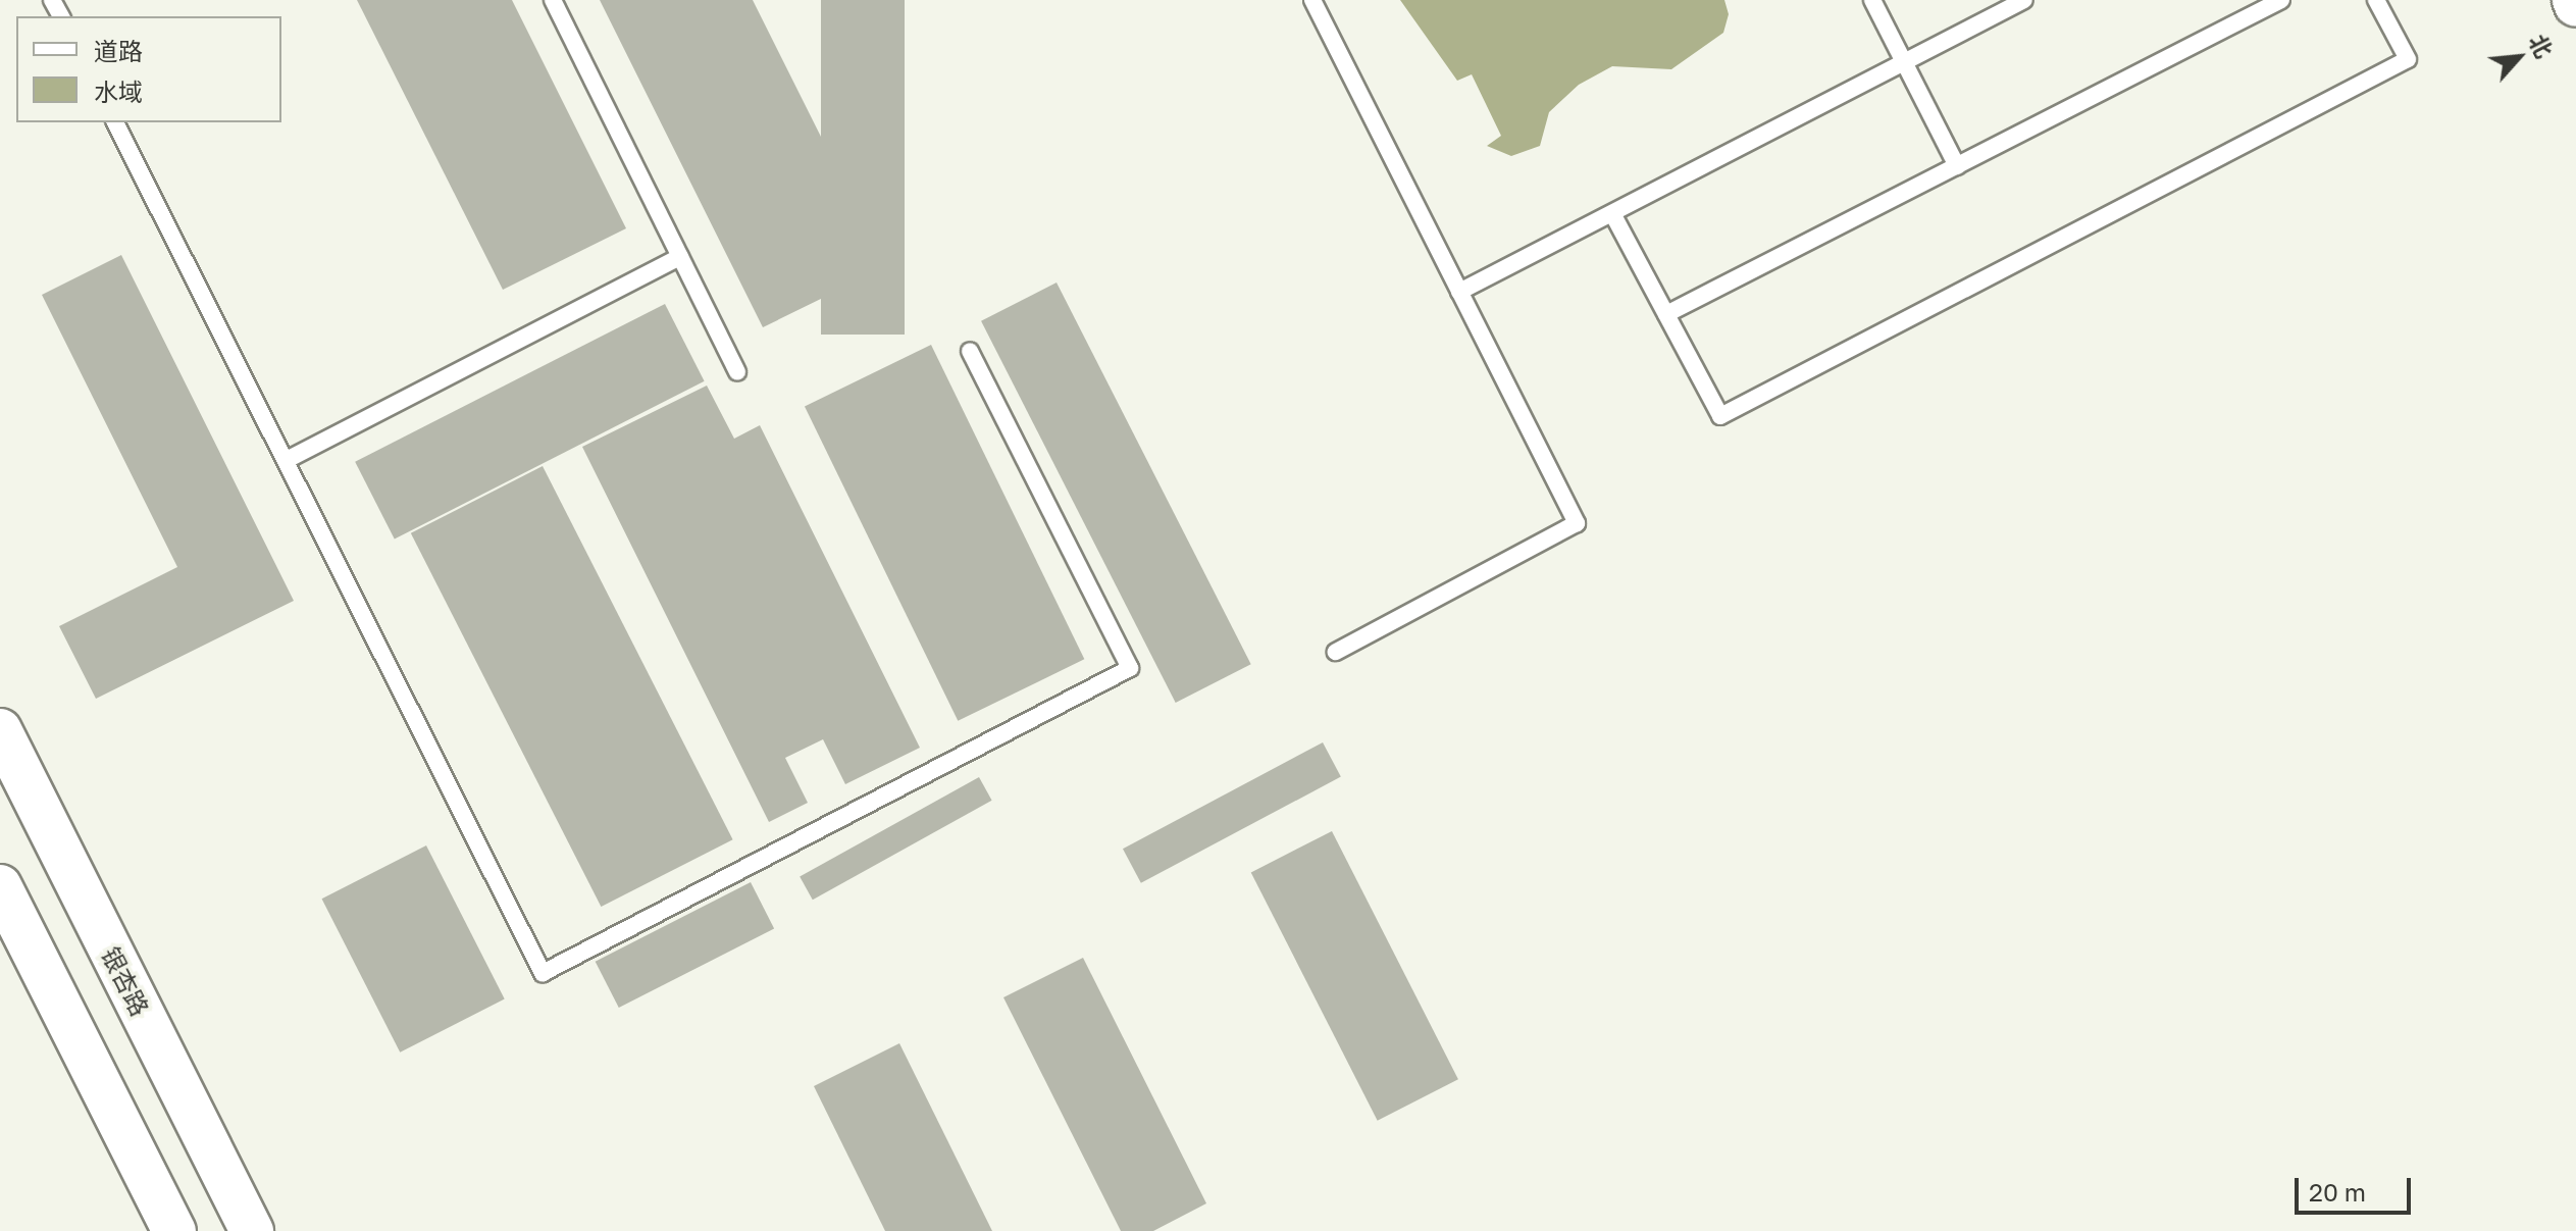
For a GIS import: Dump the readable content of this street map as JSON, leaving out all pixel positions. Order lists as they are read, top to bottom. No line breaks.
{"streets":{"street":["银杏路"]},"legend":["道路","水域"],"scale_bar":"20 m","north":"top right"}
